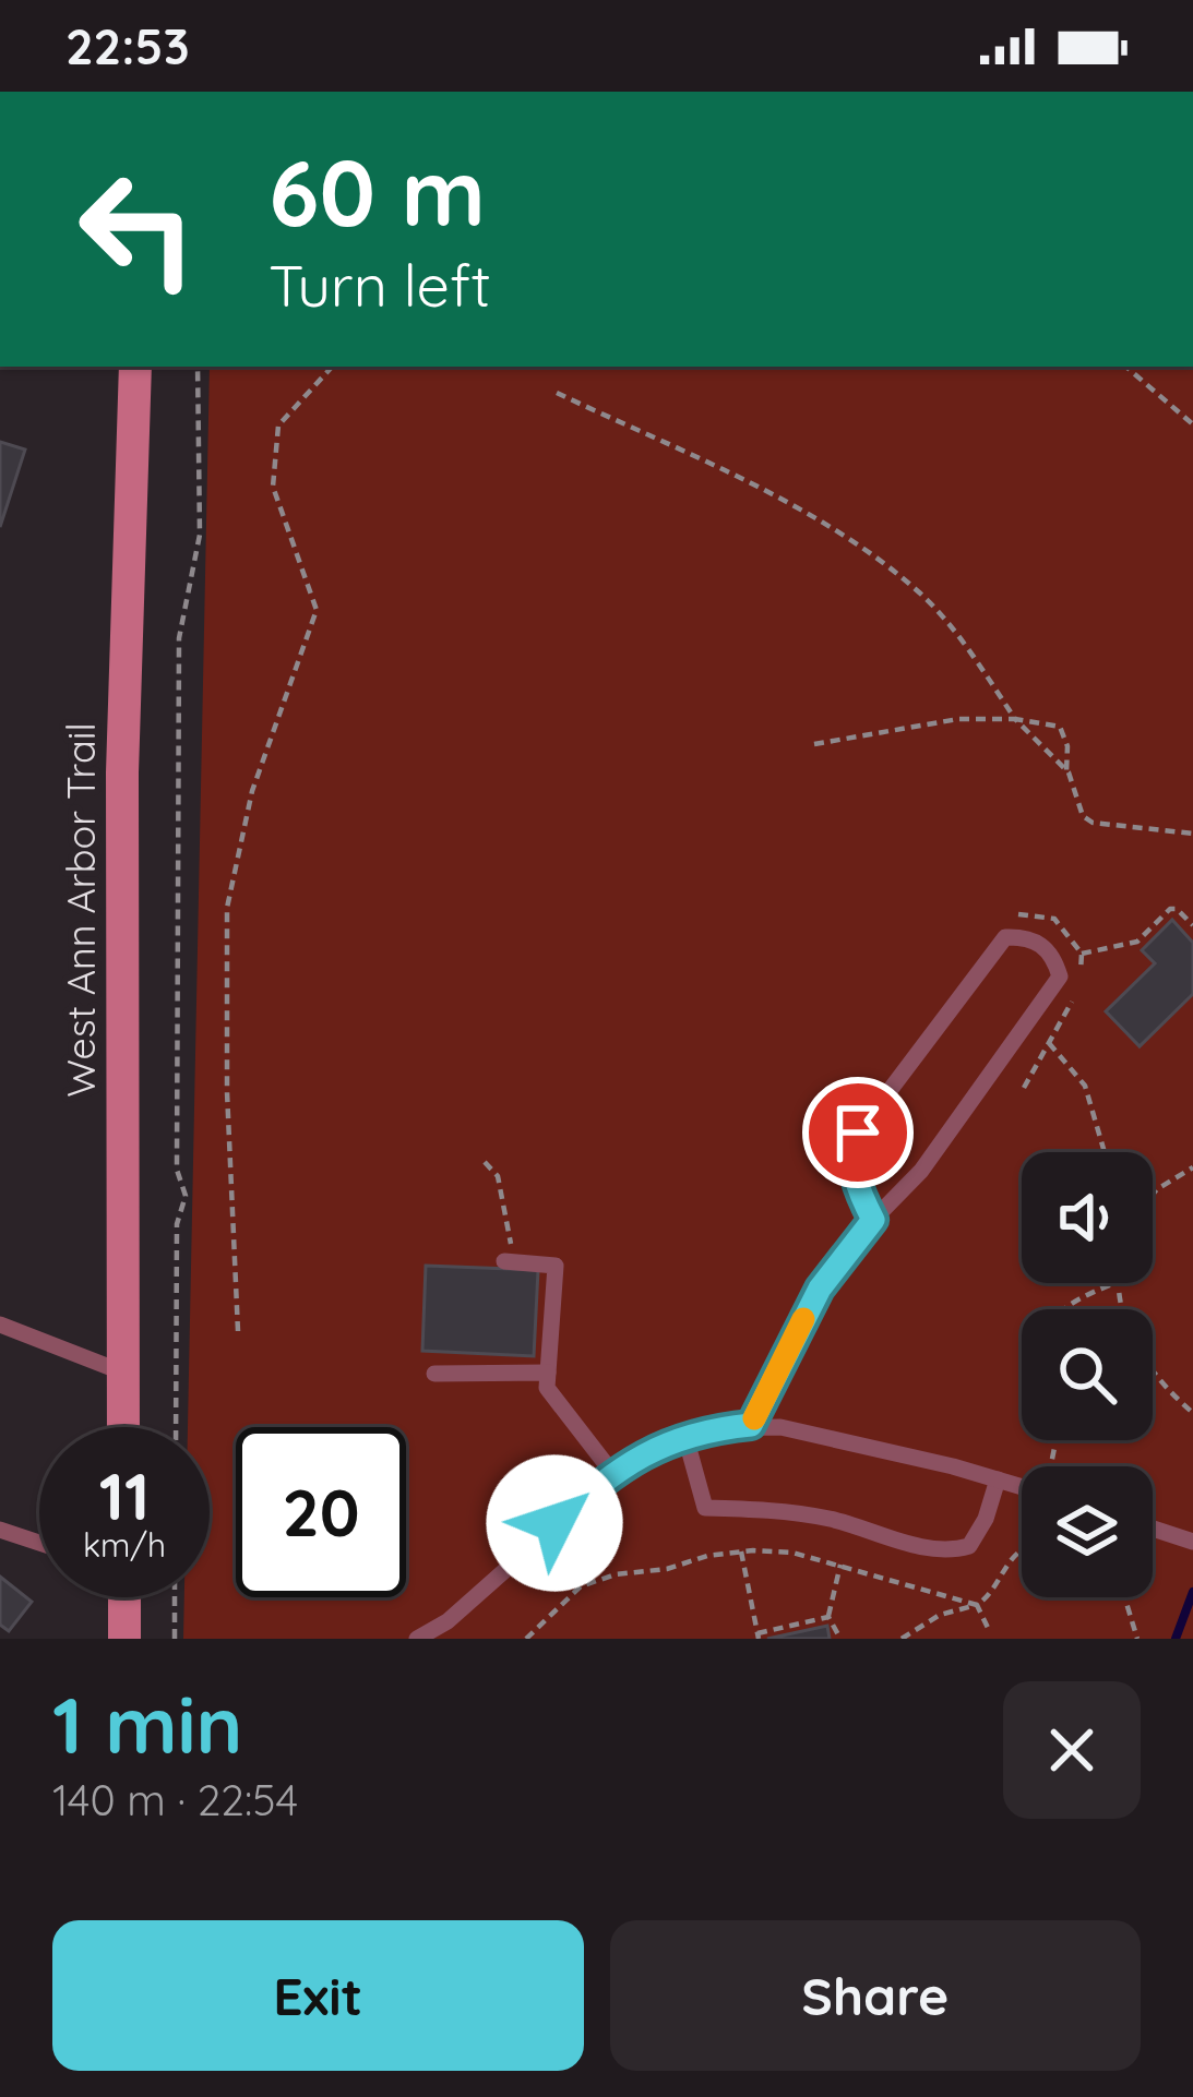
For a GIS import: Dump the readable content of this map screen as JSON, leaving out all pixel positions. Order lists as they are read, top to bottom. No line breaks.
{"streets":{"street":["West Ann Arbor Trail"]},"page":{"status":"22:53","turn":["60 m","Turn left"],"speed":"11 km/h","limit":"20","heading":["1 min","140 m · 22:54"],"buttons":["Exit","Share"]}}
